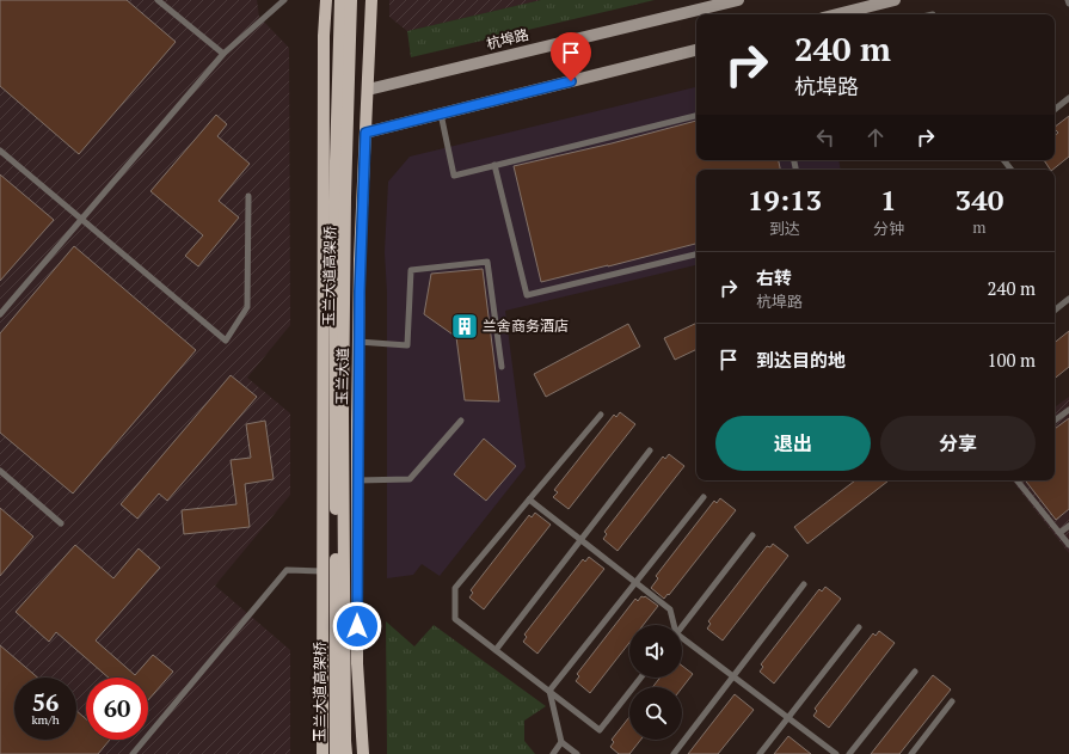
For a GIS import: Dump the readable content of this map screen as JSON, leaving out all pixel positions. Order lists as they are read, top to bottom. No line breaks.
{"streets":{"main road":["杭埠路","玉兰大道高架桥","玉兰大道"]},"crossings":[["杭埠路","玉兰大道"]],"places":{"building":["兰舍商务酒店"]},"page":{"turn":["240 m","杭埠路"],"eta":["19:13","到达","1","分钟","340","m"],"list":[{"name":"右转","note":"杭埠路","value":"240 m"},{"name":"到达目的地","value":"100 m"}],"buttons":["退出","分享"],"speed":"56 km/h","limit":"60"}}
